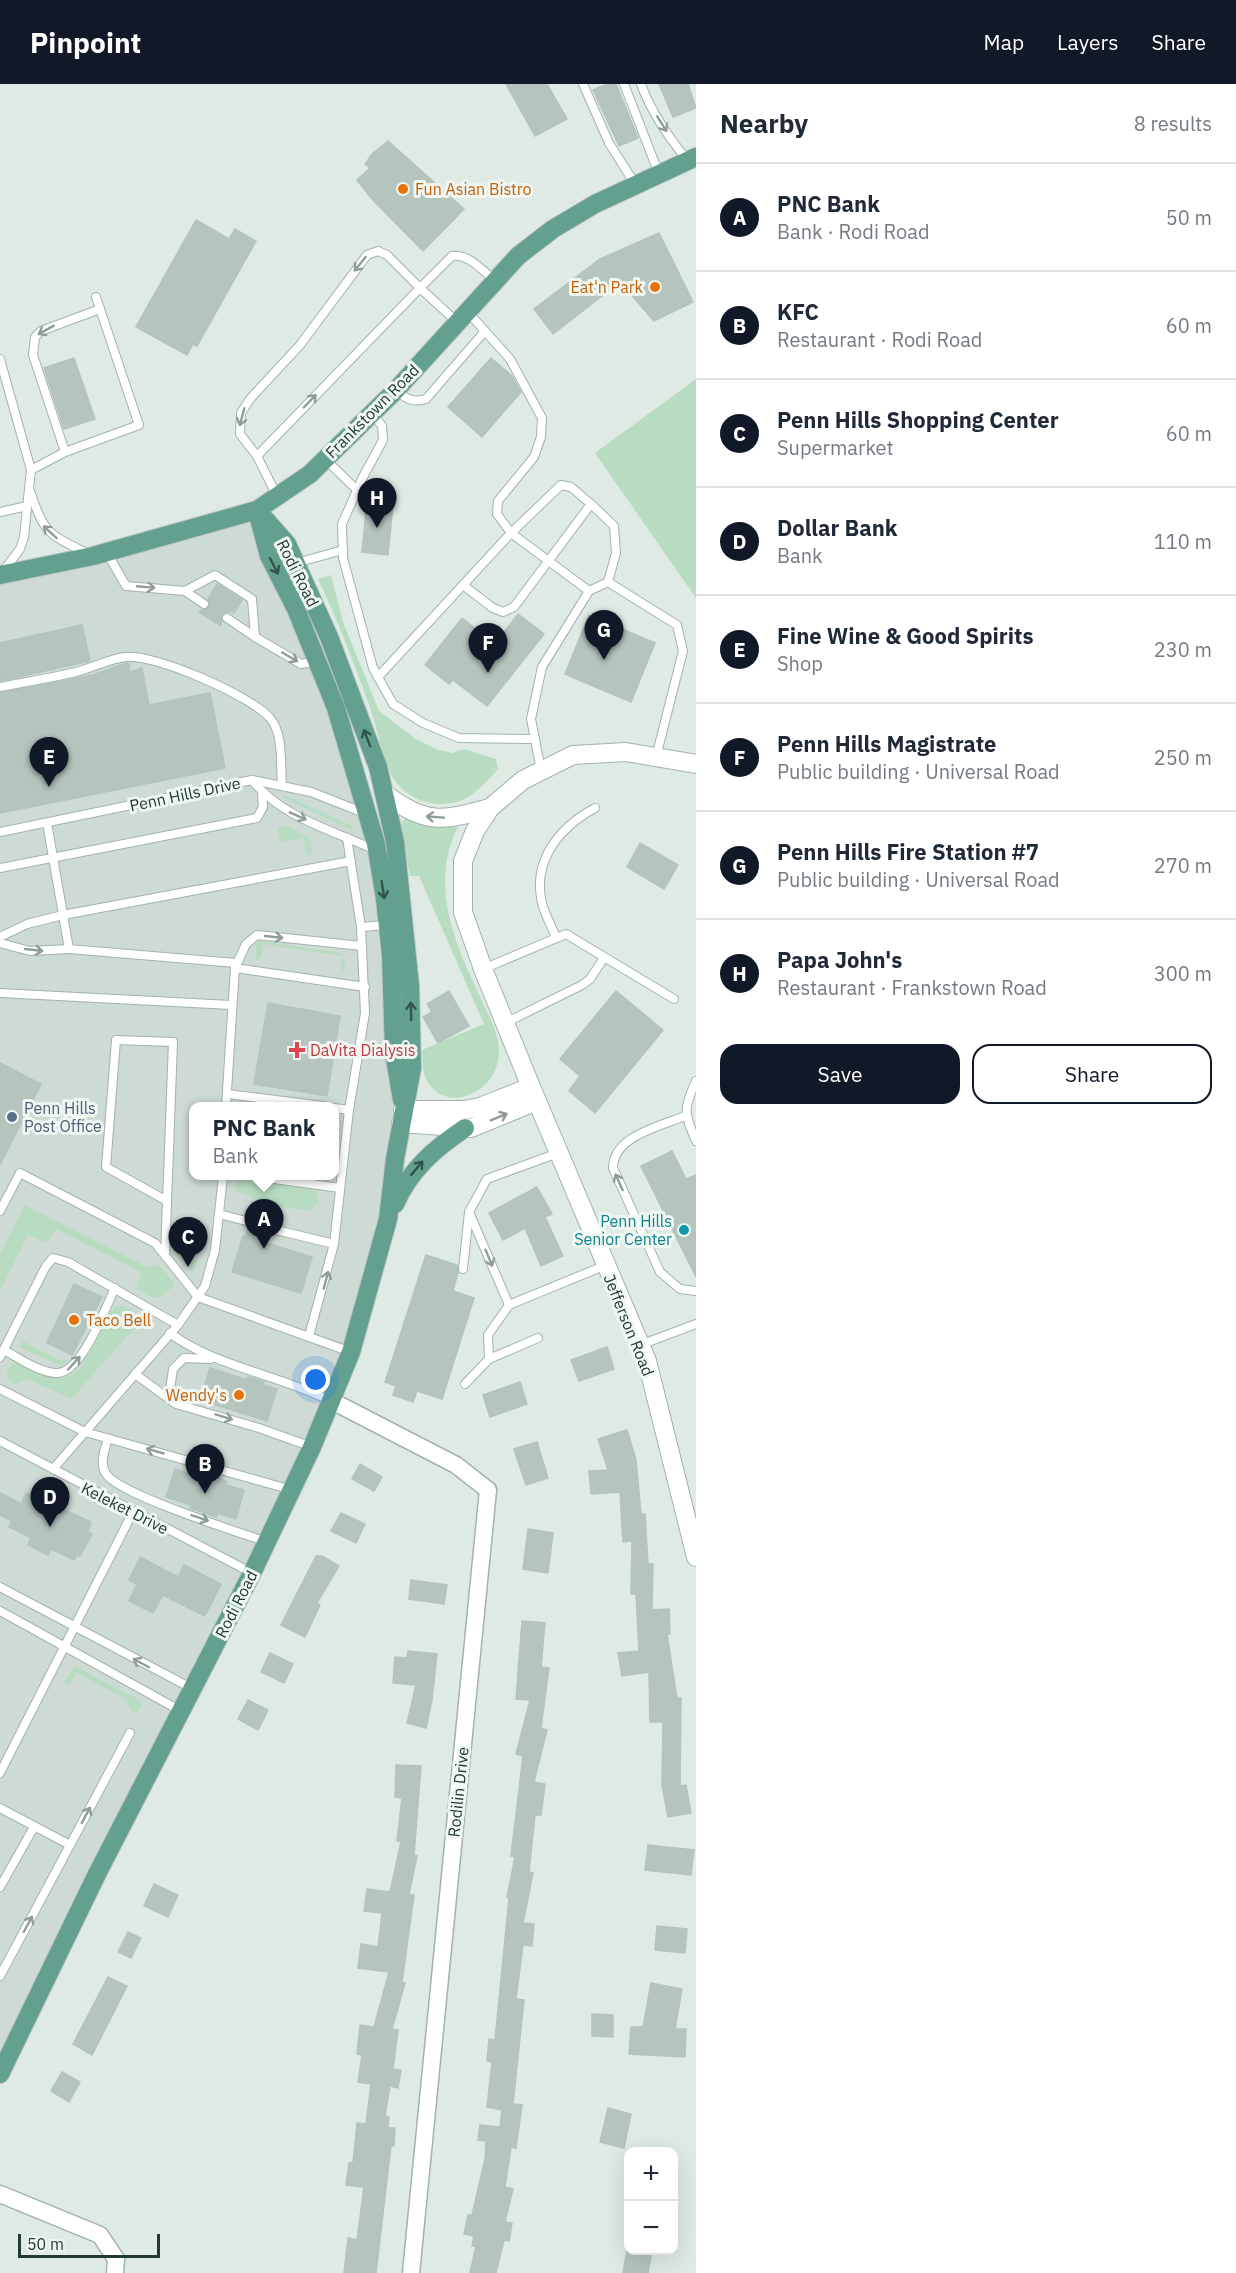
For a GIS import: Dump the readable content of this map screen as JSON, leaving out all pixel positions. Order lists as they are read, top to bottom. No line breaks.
{"streets":{"main road":["Frankstown Road","Rodi Road"],"street":["Jefferson Road","Rodilin Drive"],"lane":["Penn Hills Drive","Keleket Drive"]},"crossings":[["Frankstown Road","Rodi Road"],["Rodi Road","Penn Hills Drive"],["Rodi Road","Keleket Drive"],["Rodi Road","Rodilin Drive"]],"places":{"other":["Fun Asian Bistro","Eat'n Park","Penn Hills Post Office","Penn Hills Senior Center","Taco Bell","Wendy's"],"health":["DaVita Dialysis"]},"scale_bar":"50 m","page":{"header":"Pinpoint","nav":["Map","Layers","Share"],"heading":["Nearby","8 results"],"list":[{"mark":"A","name":"PNC Bank","note":"Bank · Rodi Road","value":"50 m"},{"mark":"B","name":"KFC","note":"Restaurant · Rodi Road","value":"60 m"},{"mark":"C","name":"Penn Hills Shopping Center","note":"Supermarket","value":"60 m"},{"mark":"D","name":"Dollar Bank","note":"Bank","value":"110 m"},{"mark":"E","name":"Fine Wine & Good Spirits","note":"Shop","value":"230 m"},{"mark":"F","name":"Penn Hills Magistrate","note":"Public building · Universal Road","value":"250 m"},{"mark":"G","name":"Penn Hills Fire Station #7","note":"Public building · Universal Road","value":"270 m"},{"mark":"H","name":"Papa John's","note":"Restaurant · Frankstown Road","value":"300 m"}],"pins":["H","G","F","E","A","C","B","D"],"buttons":["Save","Share"],"popup":["PNC Bank","Bank"],"map_buttons":["+","−"],"scale":"50 m"}}
